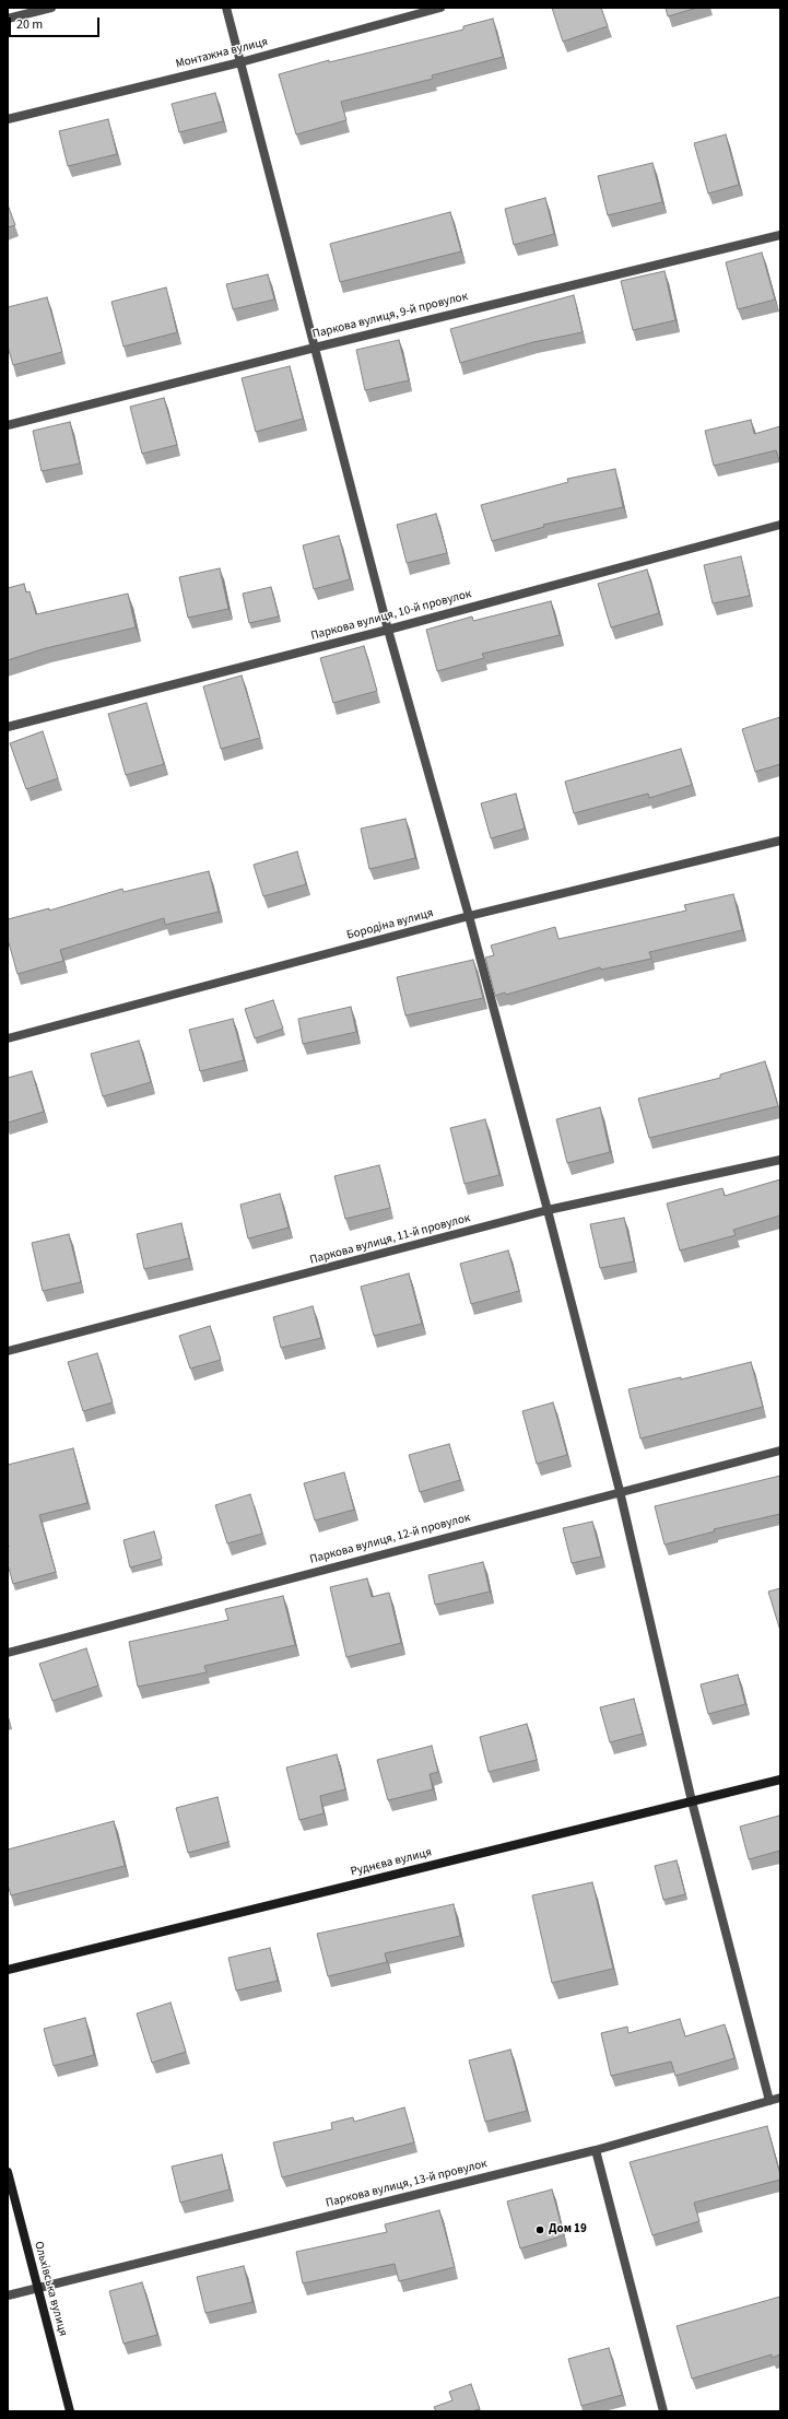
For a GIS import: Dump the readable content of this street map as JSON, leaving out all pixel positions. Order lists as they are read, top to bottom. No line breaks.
{"streets":{"street":["Монтажна вулиця","Паркова вулиця, 9-й провулок","Паркова вулиця, 10-й провулок","Бородіна вулиця","Паркова вулиця, 11-й провулок","Паркова вулиця, 12-й провулок","Руднєва вулиця","Паркова вулиця, 13-й провулок","Ольхівська вулиця"]},"crossings":[["Паркова вулиця, 13-й провулок","Ольхівська вулиця"]],"places":["Дом 19"],"scale_bar":"20 m"}
